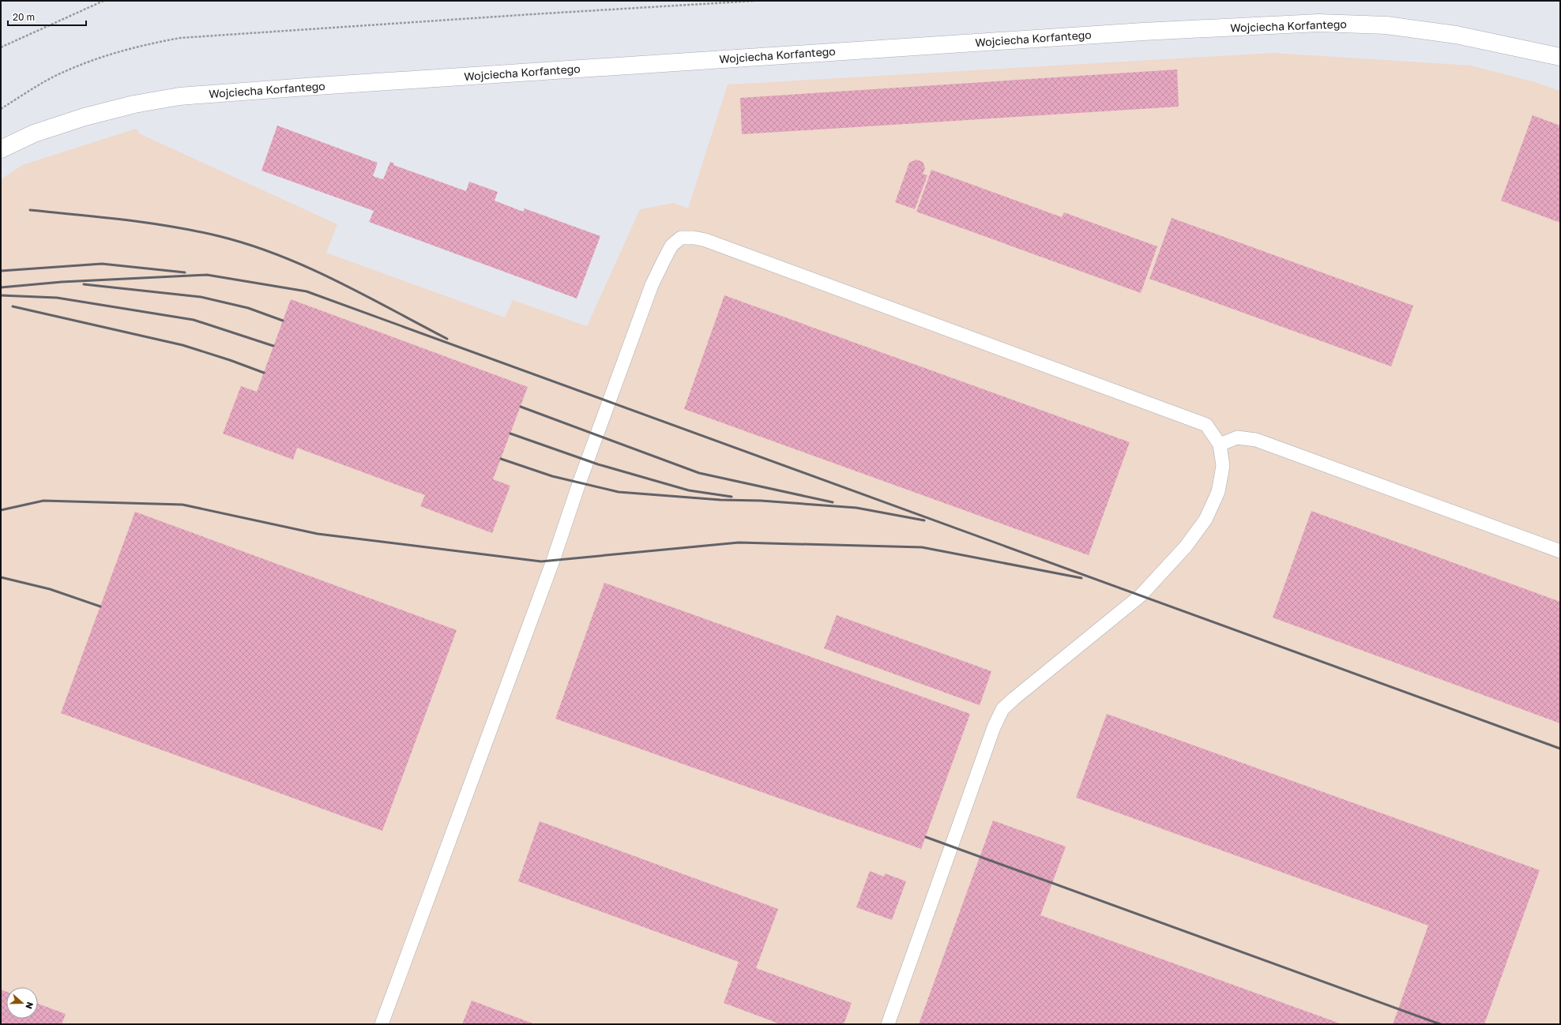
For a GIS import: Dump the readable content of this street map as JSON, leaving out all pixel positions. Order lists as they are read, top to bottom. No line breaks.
{"streets":{"street":["Wojciecha Korfantego"]},"scale_bar":"20 m","north":"right"}
